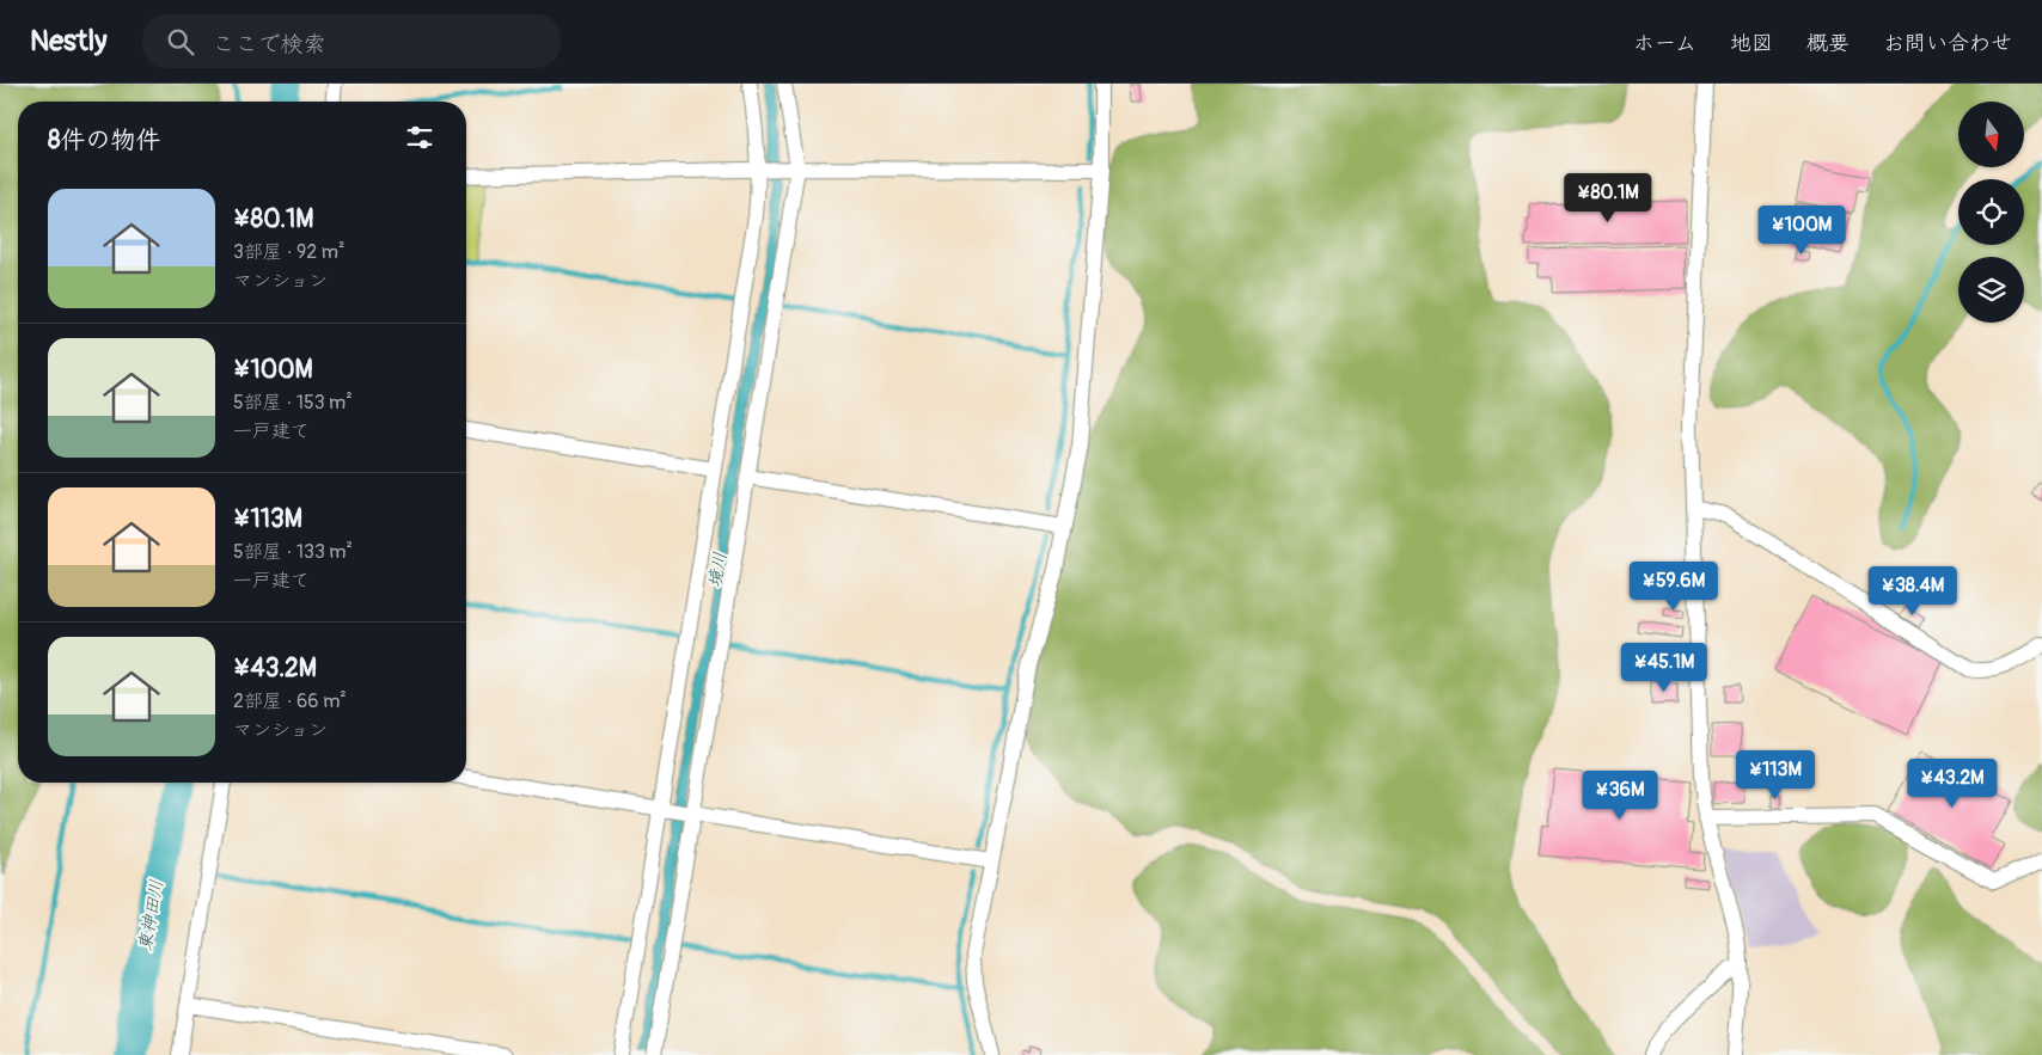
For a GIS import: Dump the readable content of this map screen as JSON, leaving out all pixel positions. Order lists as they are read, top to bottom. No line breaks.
{"water":["境川","東神田川"],"north":"bottom","page":{"header":"Nestly","search":"ここで検索","nav":["ホーム","地図","概要","お問い合わせ"],"heading":"8件の物件","price":["¥80.1M","¥100M","¥59.6M","¥38.4M","¥45.1M","¥113M","¥43.2M","¥36M"],"list":[{"name":"¥80.1M","note":"3部屋 · 92 m² · マンション"},{"name":"¥100M","note":"5部屋 · 153 m² · 一戸建て"},{"name":"¥113M","note":"5部屋 · 133 m² · 一戸建て"},{"name":"¥43.2M","note":"2部屋 · 66 m² · マンション"}]}}
